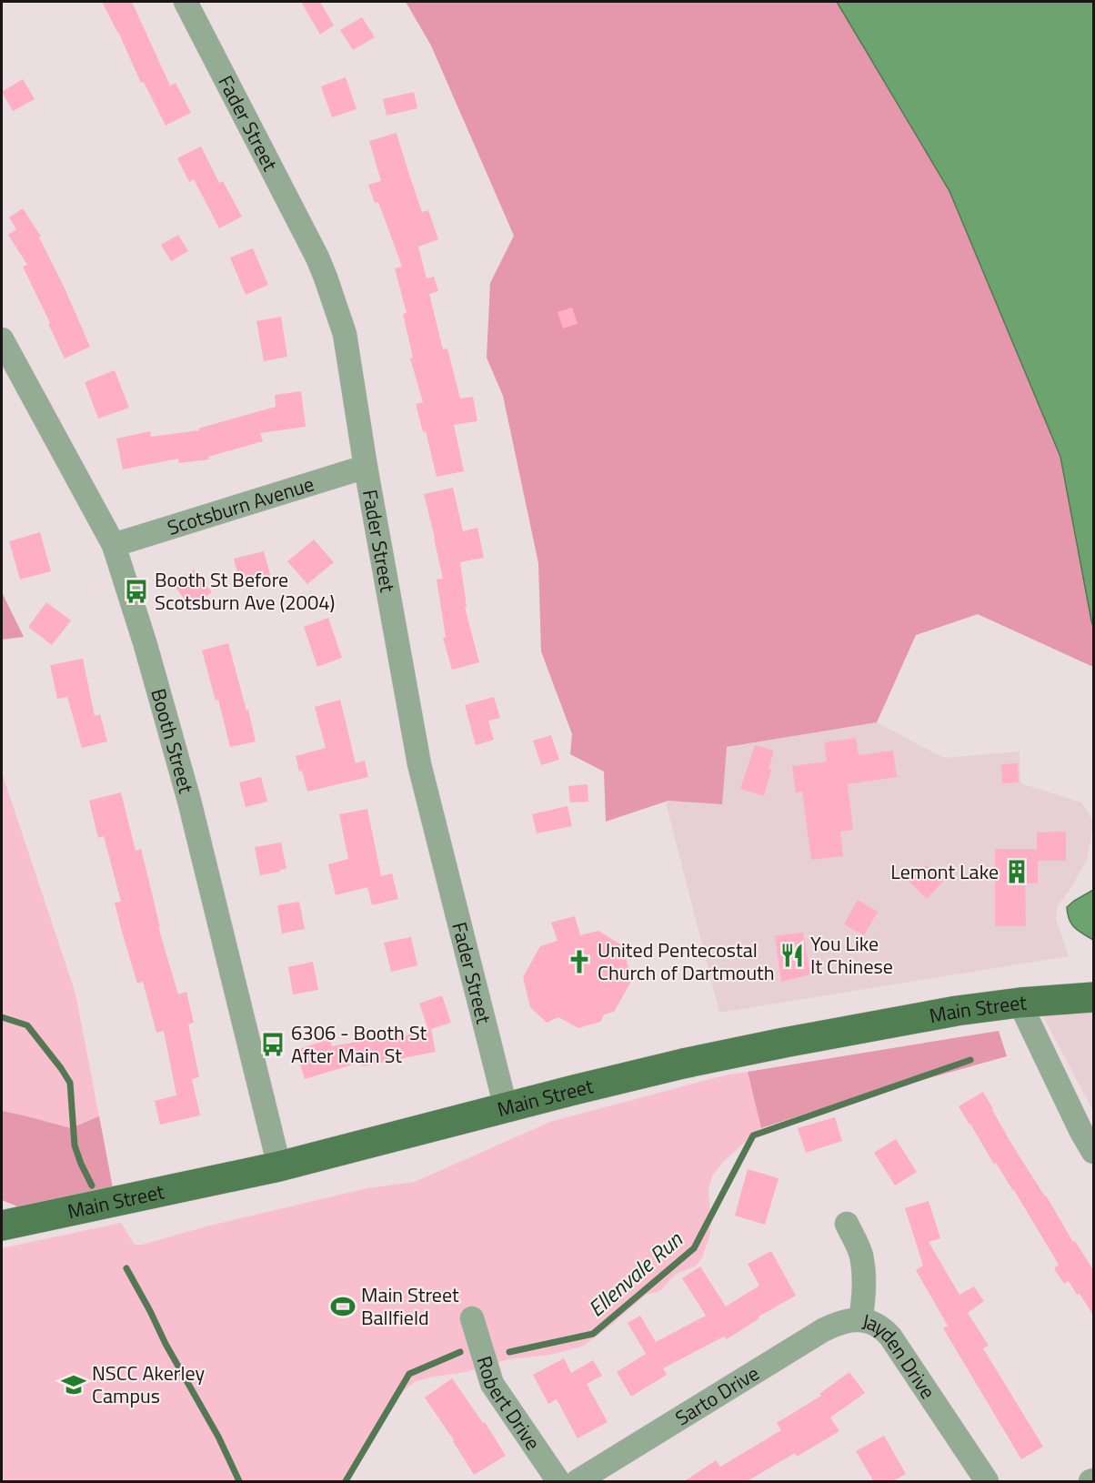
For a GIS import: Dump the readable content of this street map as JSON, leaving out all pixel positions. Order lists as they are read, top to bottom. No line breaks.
{"streets":{"main road":["Main Street"],"street":["Fader Street","Scotsburn Avenue","Booth Street","Jayden Drive","Sarto Drive","Robert Drive"]},"crossings":[["Fader Street","Scotsburn Avenue"],["Fader Street","Main Street"],["Scotsburn Avenue","Booth Street"],["Booth Street","Main Street"],["Jayden Drive","Sarto Drive"]],"water":["Ellenvale Run"],"places":{"bus stop":["Booth St Before Scotsburn Ave (2004)","6306 - Booth St After Main St"],"building":["Lemont Lake"],"restaurant":["You Like It Chinese"],"church":["United Pentecostal Church of Dartmouth"],"sports":["Main Street Ballfield"],"school or university":["NSCC Akerley Campus"]}}
